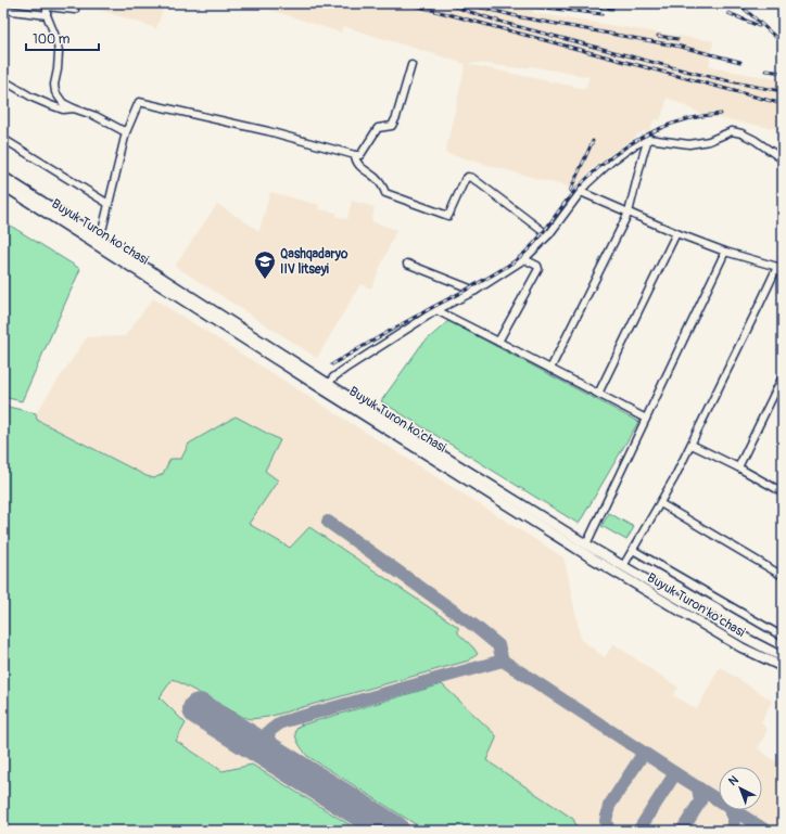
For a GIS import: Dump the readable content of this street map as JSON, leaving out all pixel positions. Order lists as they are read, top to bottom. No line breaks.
{"streets":{"main road":["Buyuk Turon ko'chasi"]},"places":{"school or university":["Qashqadaryo IIV litseyi"]},"scale_bar":"100 m","north":"top left"}
